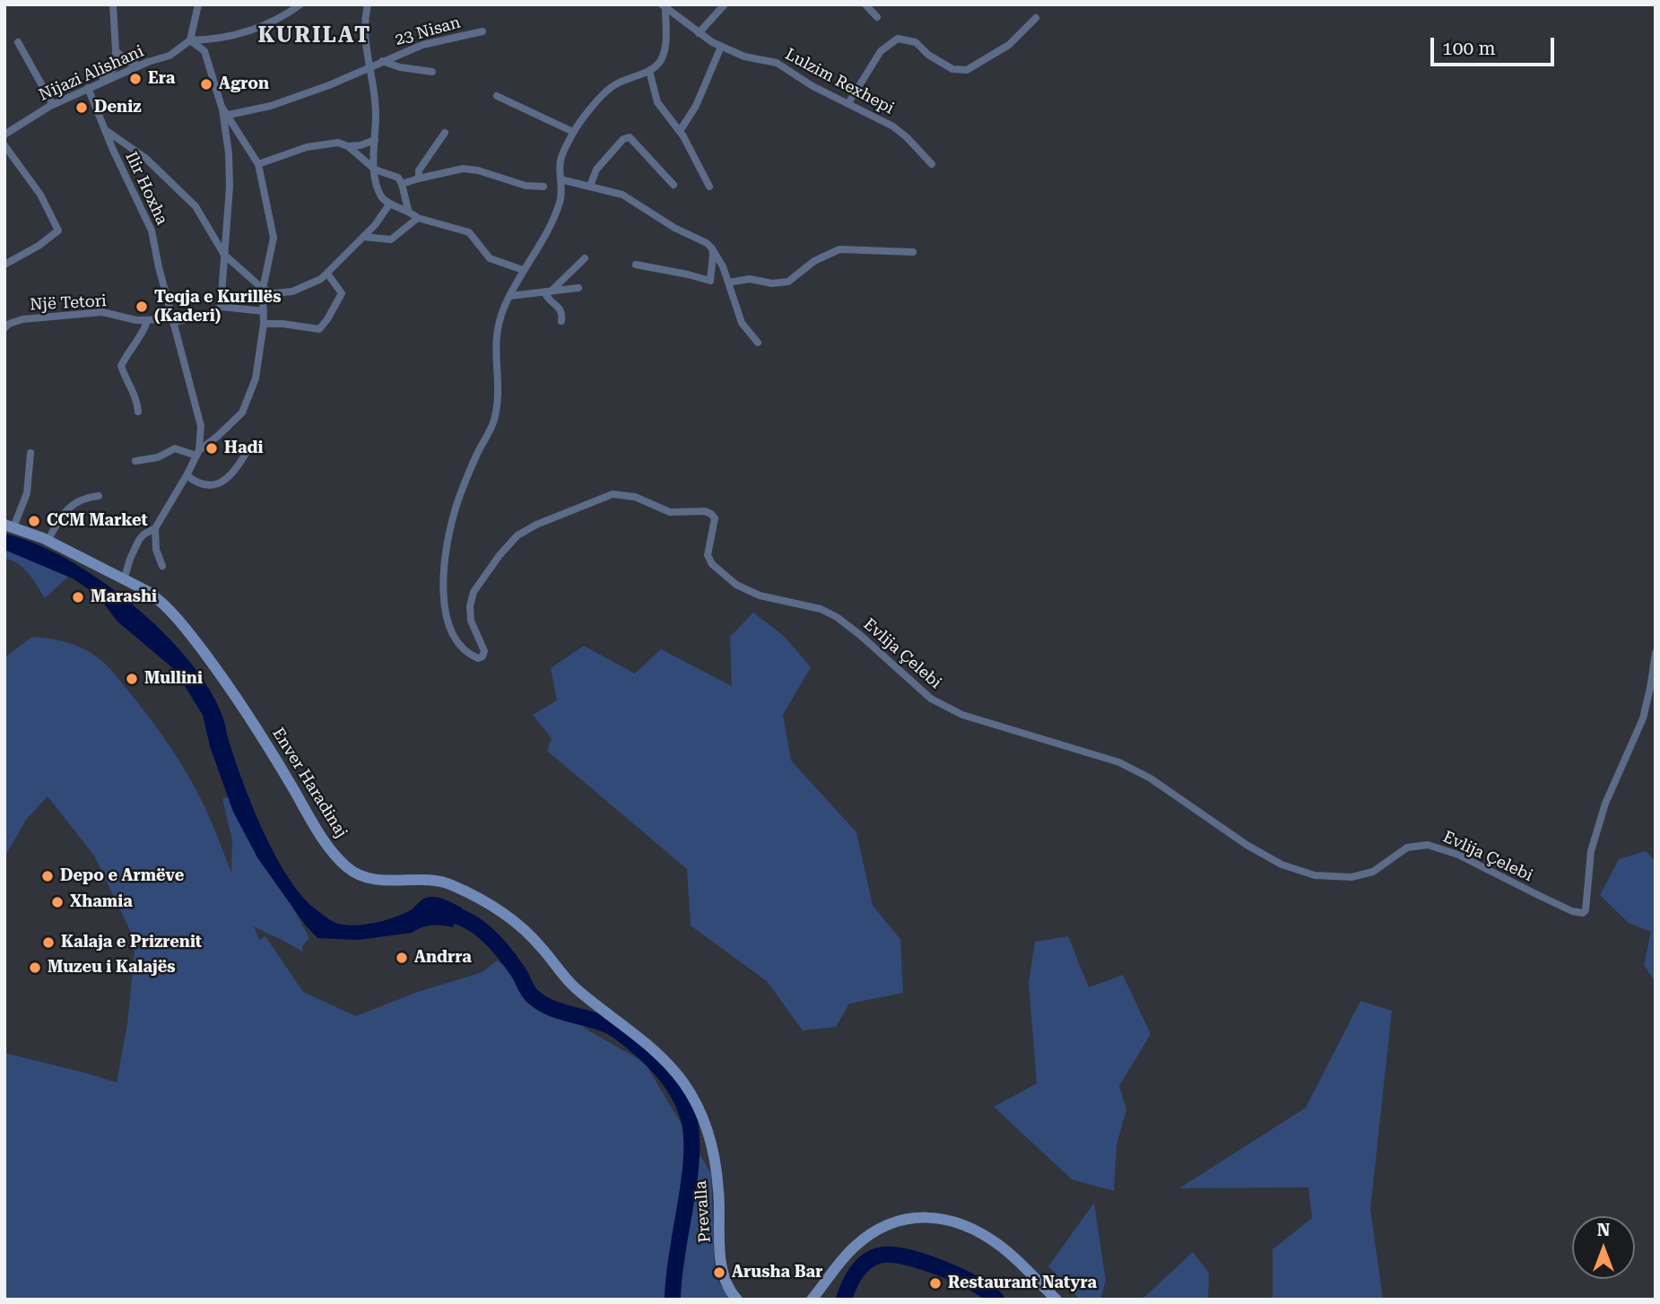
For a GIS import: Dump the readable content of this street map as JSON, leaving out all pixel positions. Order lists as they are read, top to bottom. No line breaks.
{"streets":{"main road":["Enver Haradinaj","Prevalla"],"street":["23 Nisan","Nijazi Alishani","Lulzim Rexhepi","Ilir Hoxha","Një Tetori","Evlija Çelebi"]},"crossings":[["Nijazi Alishani","Ilir Hoxha"],["Ilir Hoxha","Një Tetori"],["Enver Haradinaj","Prevalla"]],"districts":["KURILAT"],"places":["Era","Agron","Deniz","Teqja e Kurillës (Kaderi)","Hadi","CCM Market","Marashi","Mullini","Depo e Armëve","Xhamia","Kalaja e Prizrenit","Andrra","Muzeu i Kalajës","Arusha Bar","Restaurant Natyra"],"scale_bar":"100 m","north":"top"}
